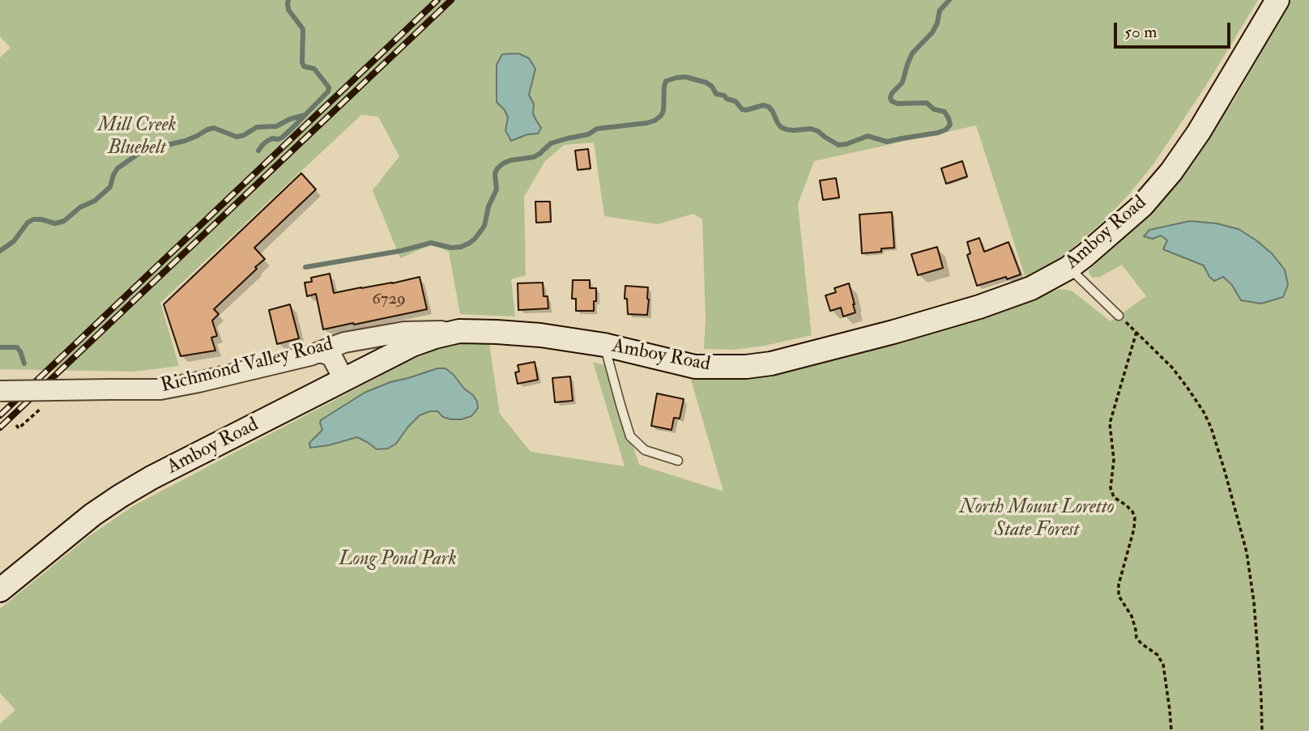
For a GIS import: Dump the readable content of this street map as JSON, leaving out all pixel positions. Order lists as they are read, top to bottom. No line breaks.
{"streets":{"main road":["Amboy Road"],"street":["Richmond Valley Road"]},"crossings":[["Amboy Road","Richmond Valley Road"]],"parks":["Mill Creek Bluebelt","North Mount Loretto State Forest","Long Pond Park"],"house_numbers":["6729"],"scale_bar":"50 m"}
